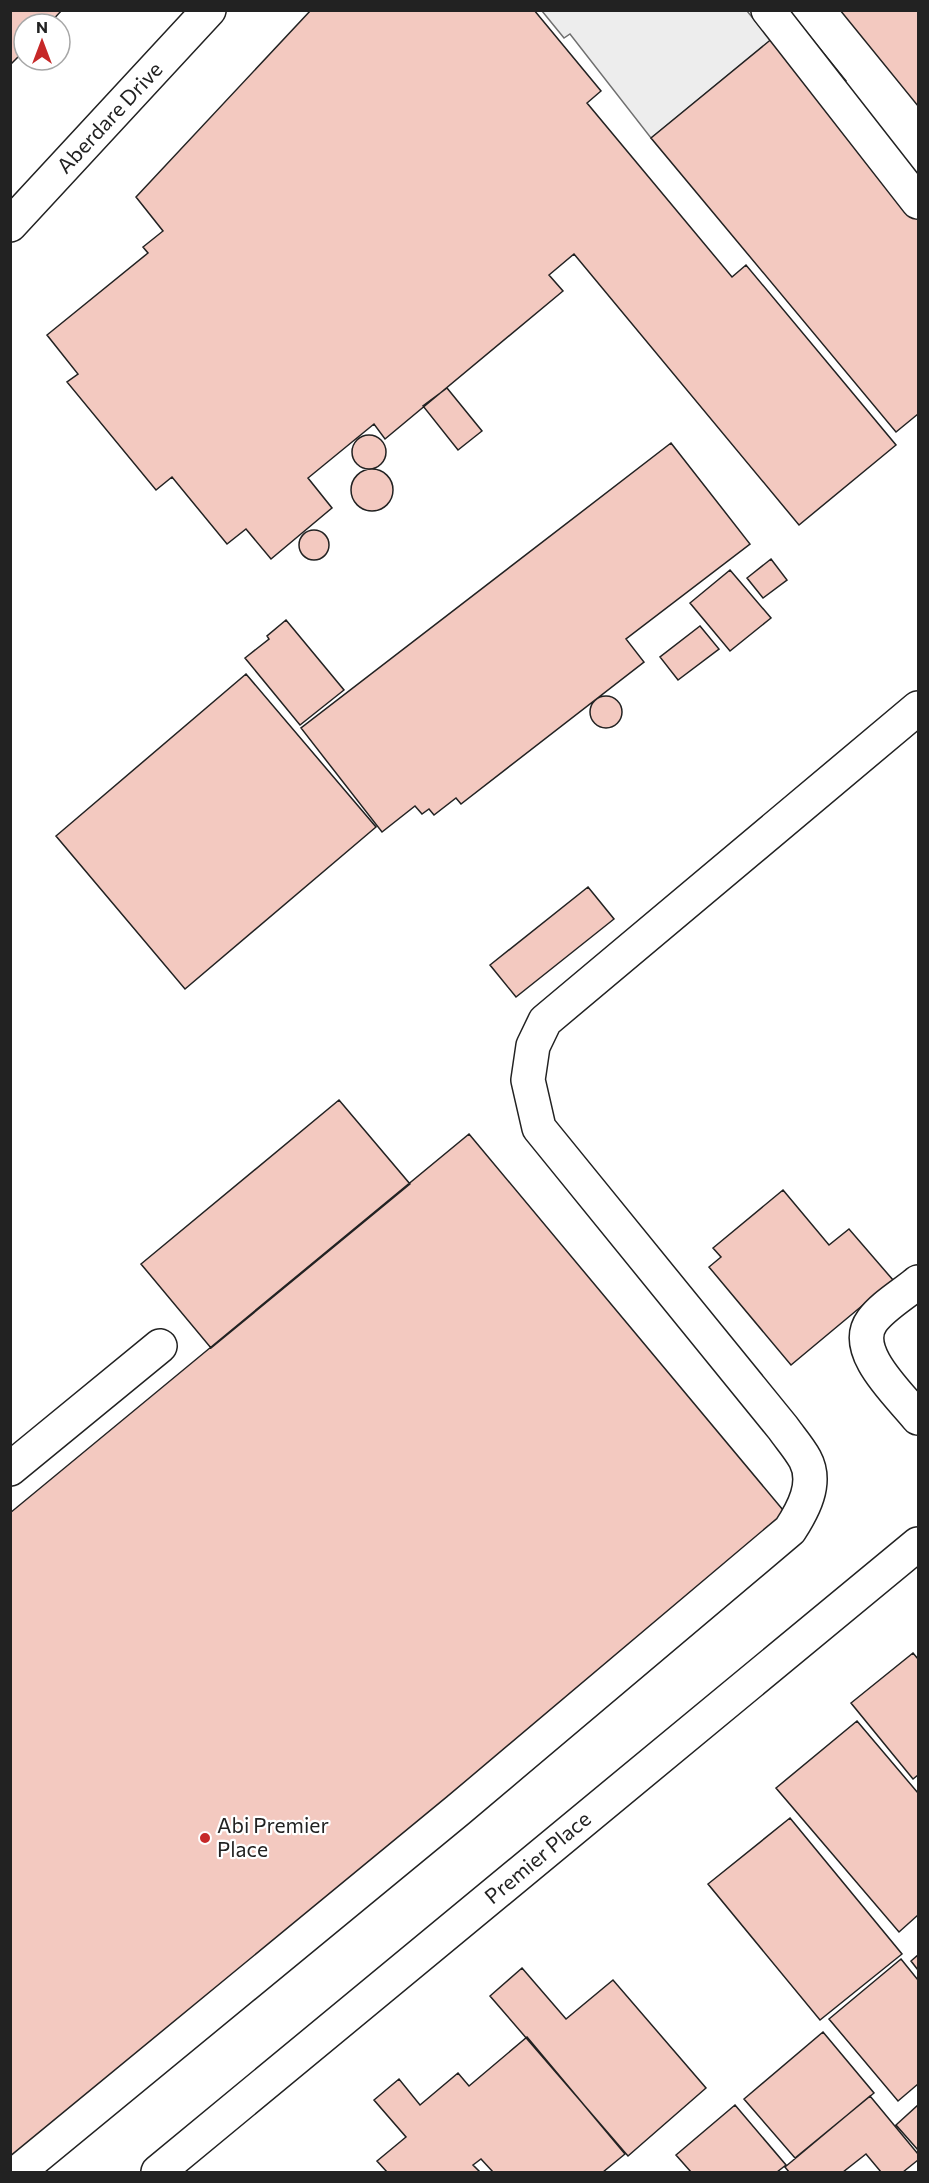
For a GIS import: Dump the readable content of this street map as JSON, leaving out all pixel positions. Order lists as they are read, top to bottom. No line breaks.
{"streets":{"street":["Aberdare Drive","Premier Place"]},"places":["Abi Premier Place"],"north":"top"}
